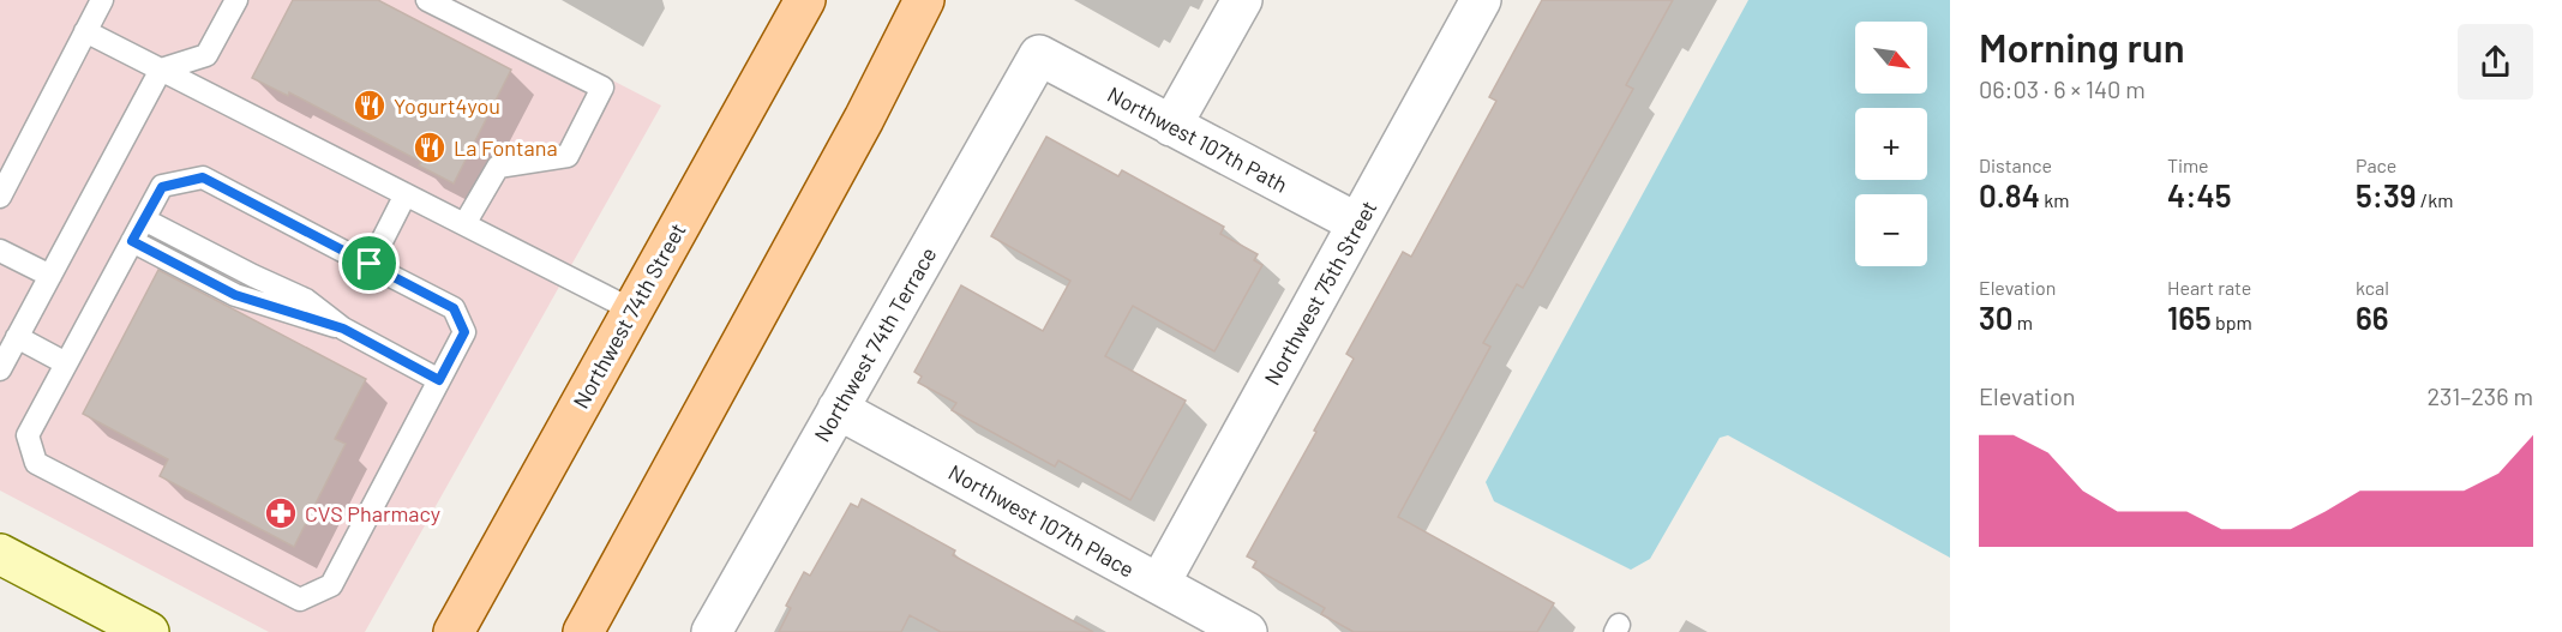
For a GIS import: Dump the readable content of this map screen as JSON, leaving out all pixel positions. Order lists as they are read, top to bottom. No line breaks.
{"streets":{"main road":["Northwest 74th Street"],"street":["Northwest 107th Path","Northwest 75th Street","Northwest 74th Terrace","Northwest 107th Place"]},"crossings":[["Northwest 107th Path","Northwest 75th Street"],["Northwest 107th Path","Northwest 74th Terrace"],["Northwest 75th Street","Northwest 107th Place"],["Northwest 74th Terrace","Northwest 107th Place"]],"places":{"restaurant":["Yogurt4you","La Fontana"],"pharmacy":["CVS Pharmacy"]},"north":"bottom right","page":{"heading":["Morning run","06:03 · 6 × 140 m"],"map_buttons":["+","−"],"stats":[["Distance","0.84 km"],["Time","4:45"],["Pace","5:39 /km"],["Elevation","30 m"],["Heart rate","165 bpm"],["kcal","66"]],"chart":["Elevation","231–236 m"]}}
